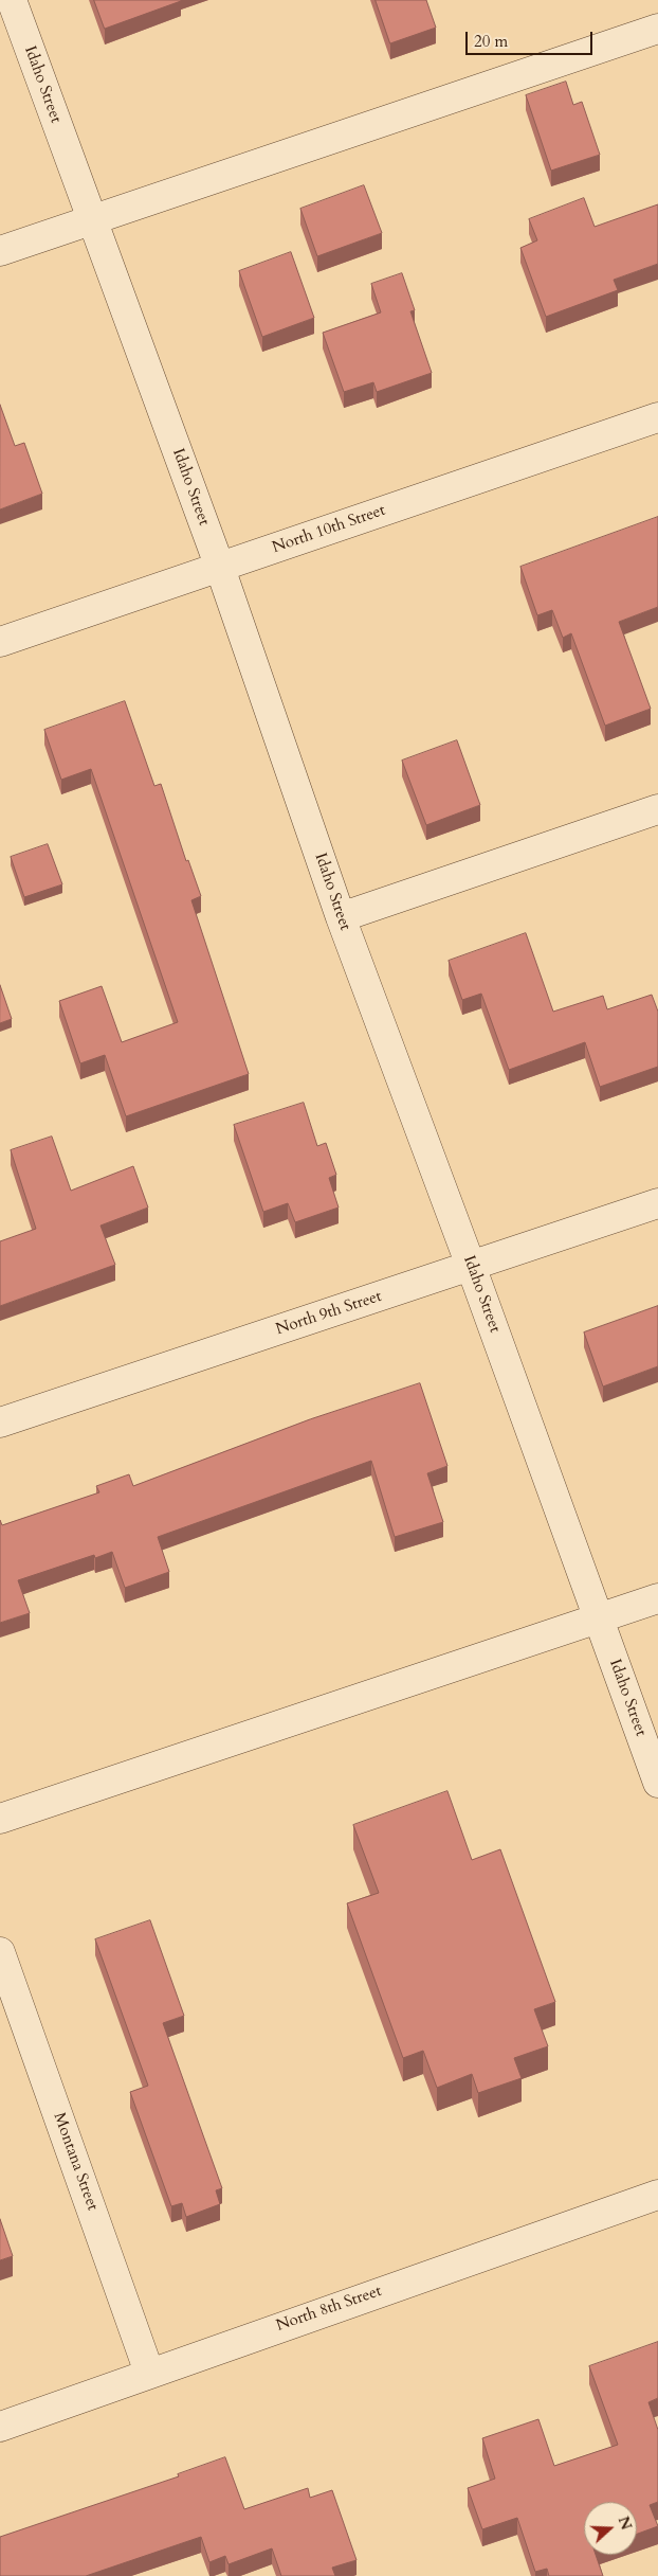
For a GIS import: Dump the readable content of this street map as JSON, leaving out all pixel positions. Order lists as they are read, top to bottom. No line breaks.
{"streets":{"street":["Idaho Street","North 10th Street","North 9th Street","Montana Street","North 8th Street"]},"crossings":[["Idaho Street","North 10th Street"],["Idaho Street","North 9th Street"],["Montana Street","North 8th Street"]],"scale_bar":"20 m","north":"right"}
